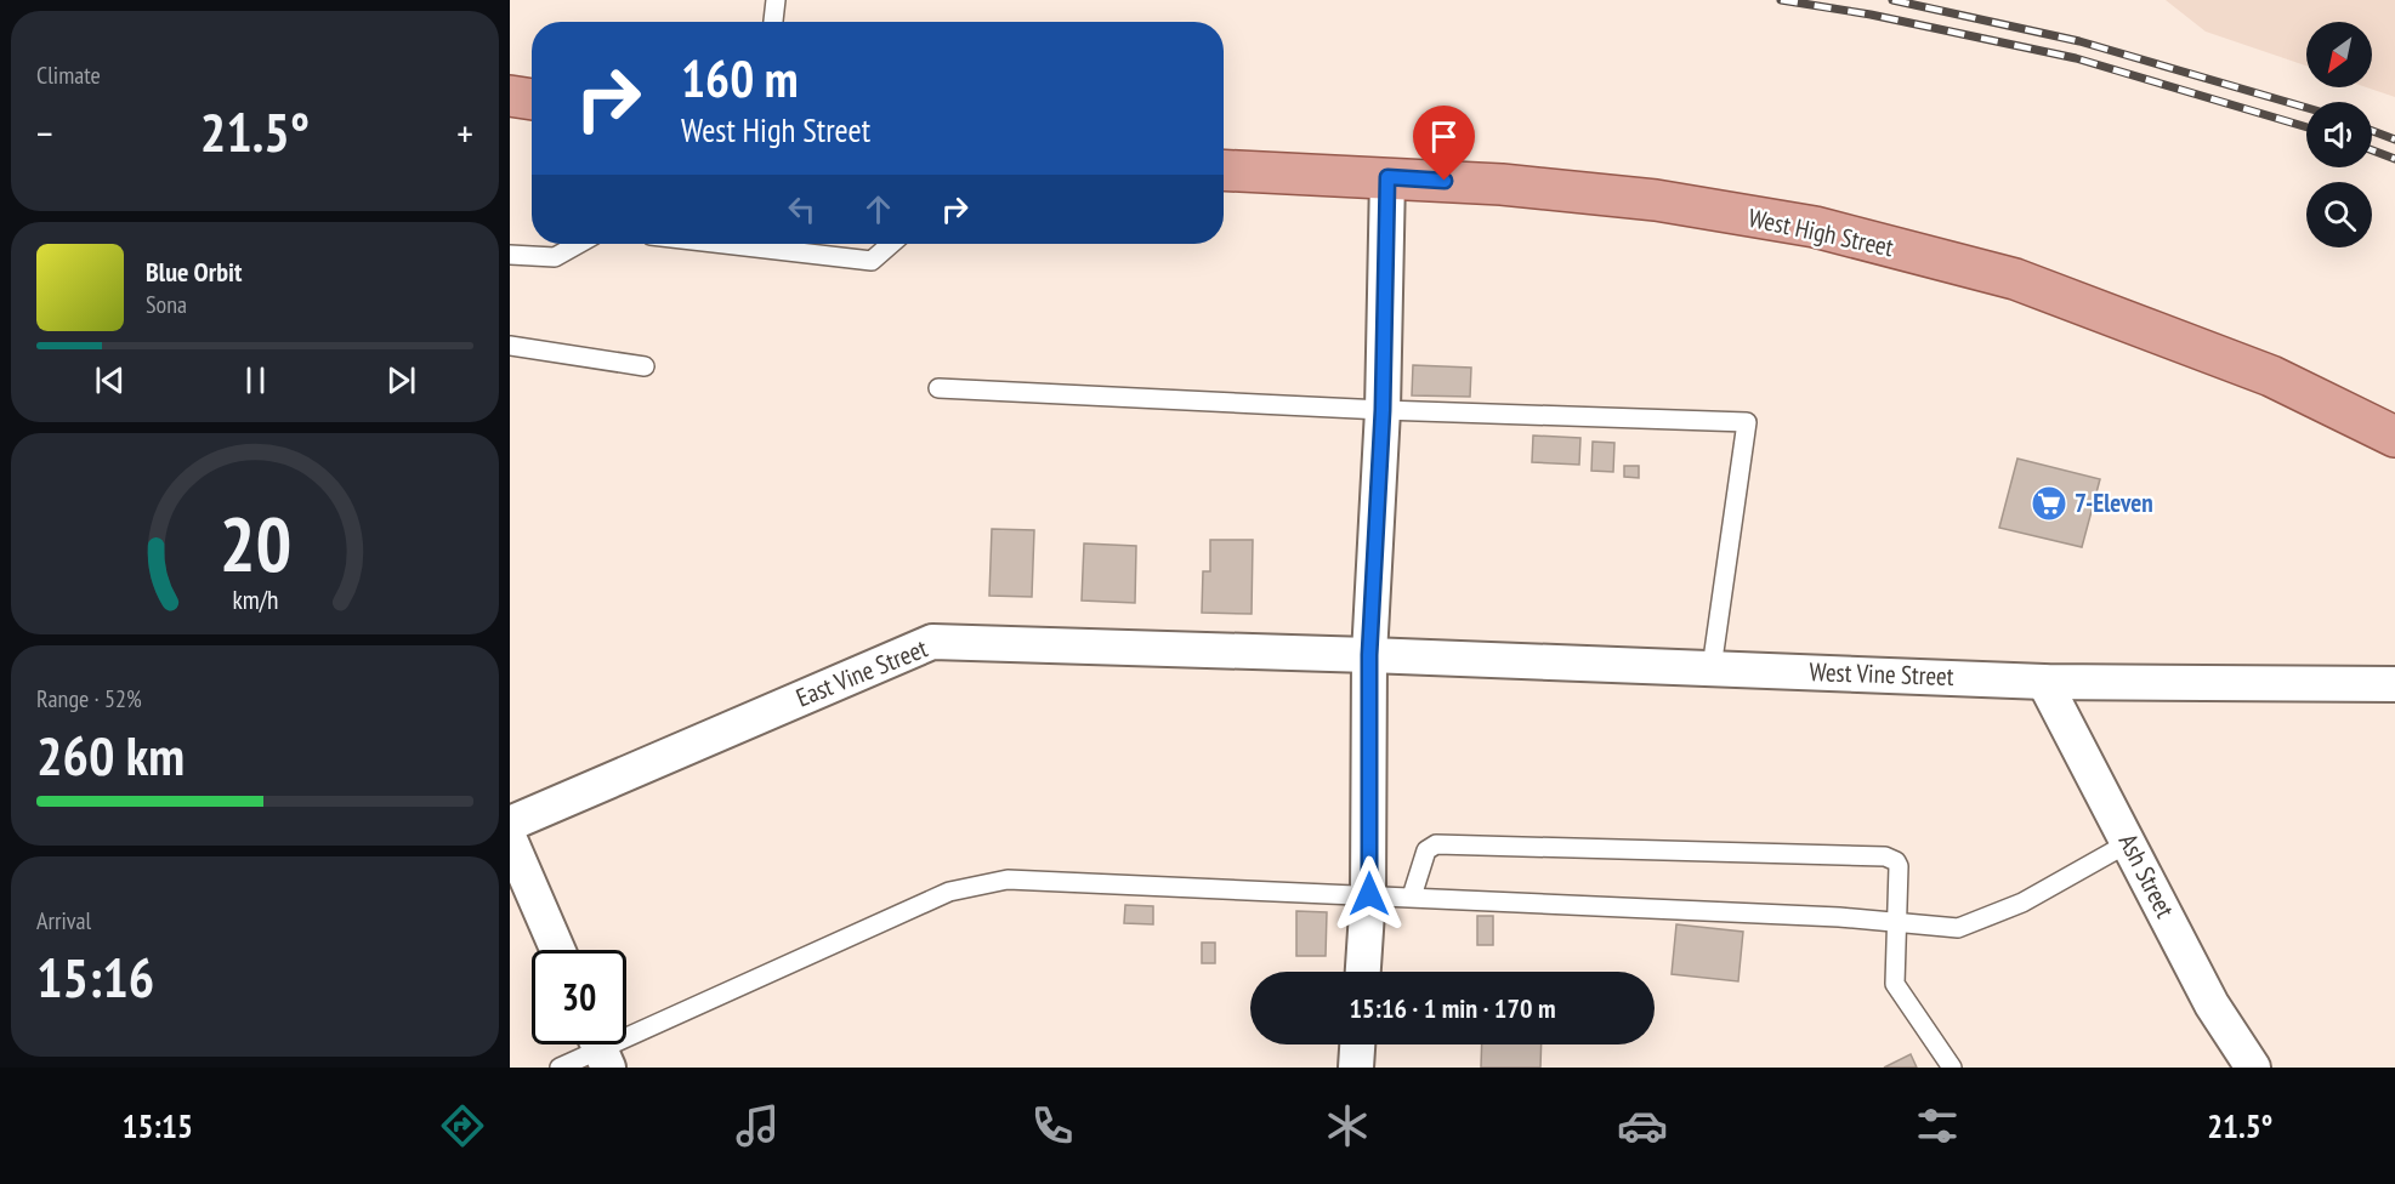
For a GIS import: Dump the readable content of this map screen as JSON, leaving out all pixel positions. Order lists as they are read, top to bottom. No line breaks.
{"streets":{"main road":["West High Street"],"street":["East Vine Street","West Vine Street","Ash Street"]},"crossings":[["East Vine Street","West Vine Street"],["West Vine Street","Ash Street"]],"places":{"supermarket":["7-Eleven"]},"north":"bottom left","page":{"tile":["Climate",["Range · 52%","260 km"],["Arrival","15:16"]],"turn":["160 m","West High Street"],"heat":["−","21.5°","+"],"song":["Blue Orbit","Sona"],"limit":"30","trip":"15:16 · 1 min · 170 m","tabs":["15:15","21.5°"],"gauge":["20","km/h"]}}
